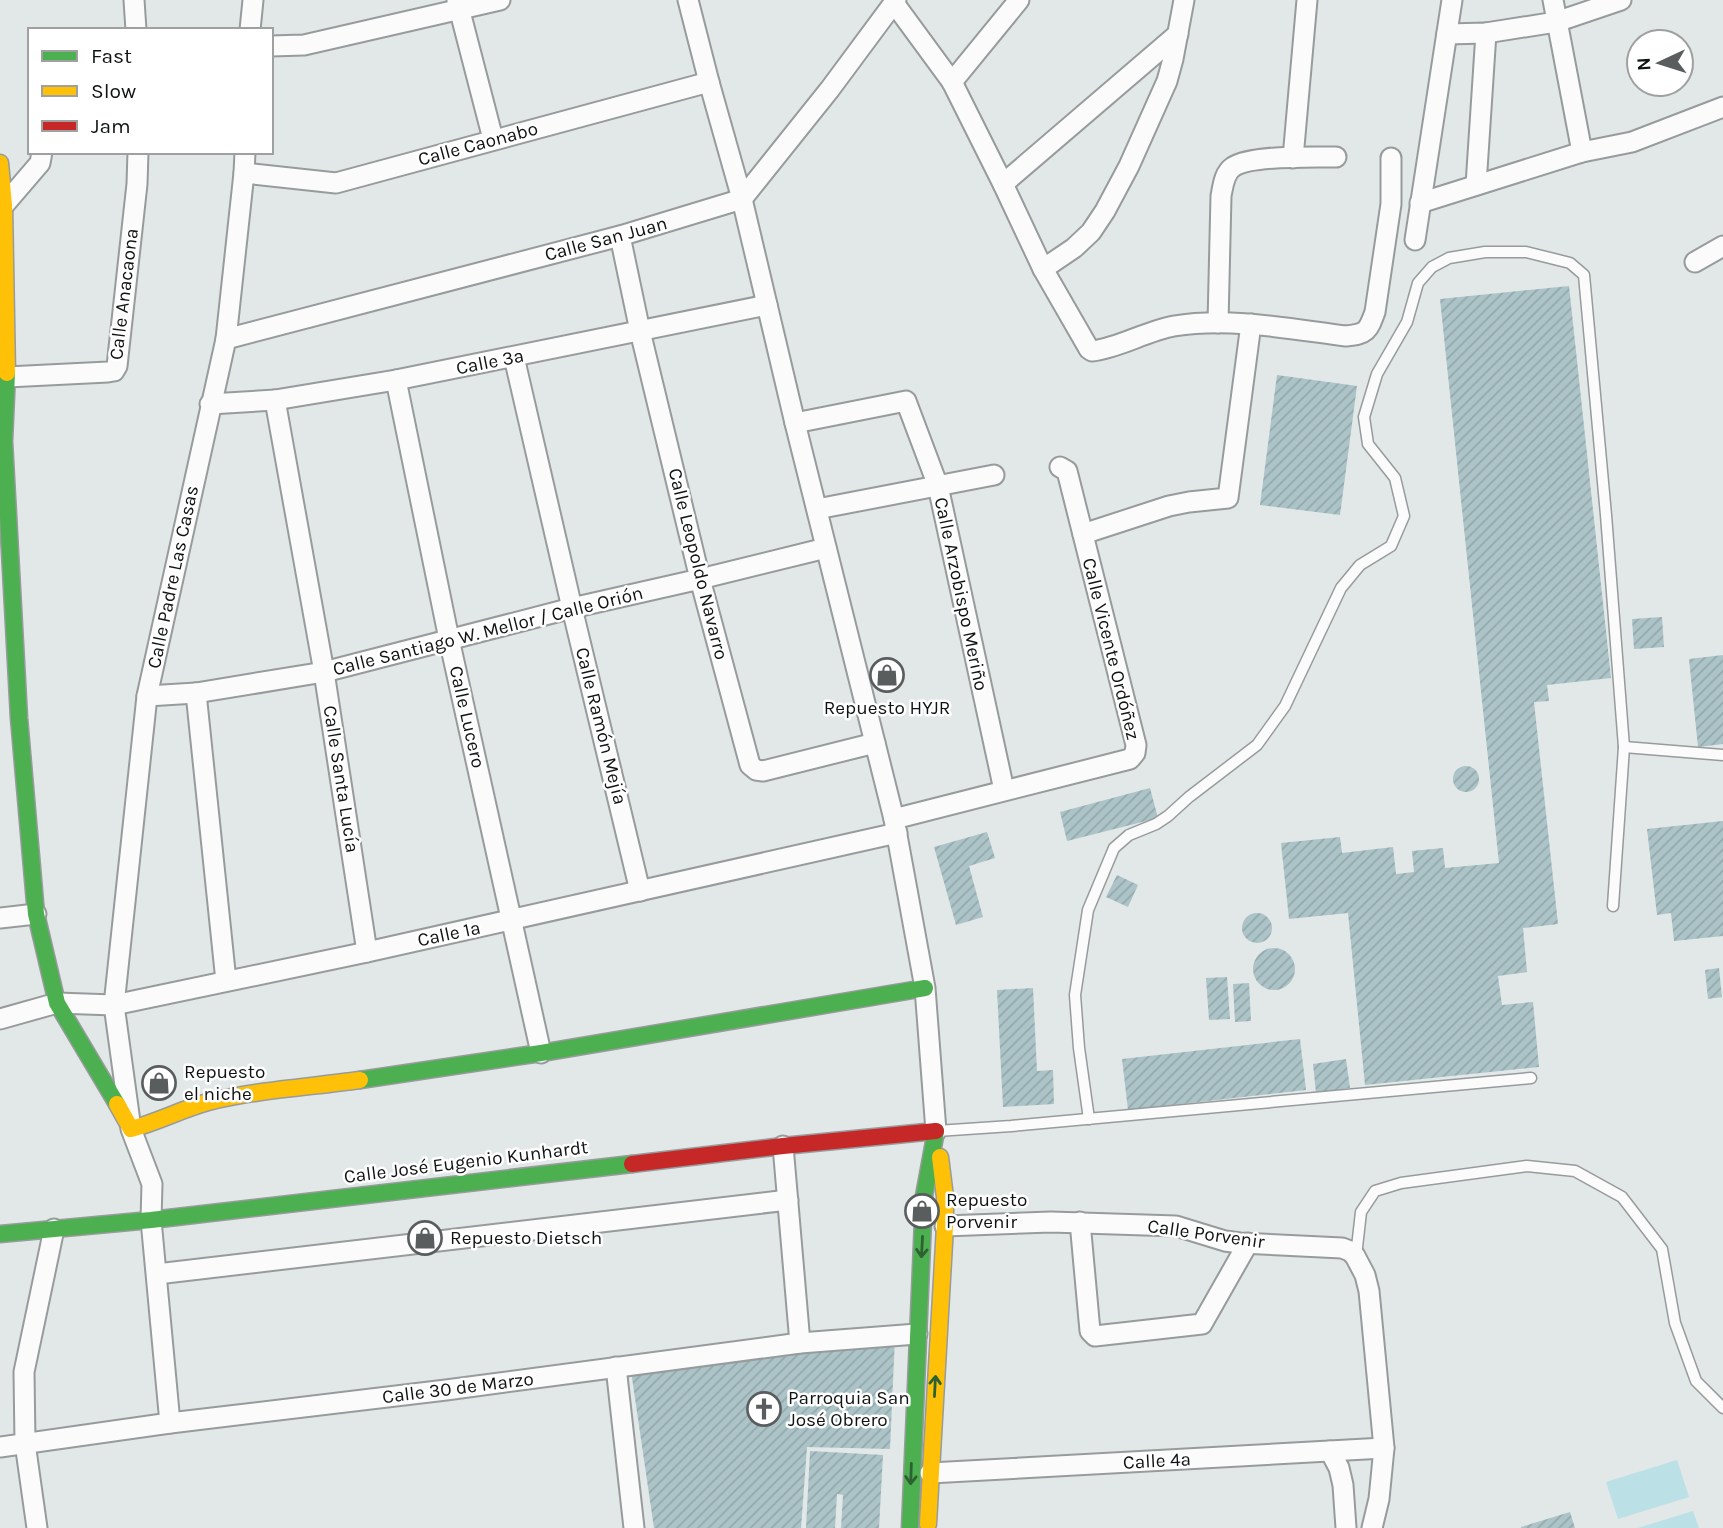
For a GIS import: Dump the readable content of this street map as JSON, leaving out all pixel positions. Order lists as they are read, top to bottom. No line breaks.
{"streets":{"street":["Calle Caonabo","Calle San Juan","Calle Anacaona","Calle 3ª","Calle Leopoldo Navarro","Calle Padre Las Casas","Calle Arzobispo Meriño","Calle Santiago W. Mellor / Calle Orión","Calle Vicente Ordóñez","Calle Lucero","Calle Ramón Mejía","Calle Santa Lucía","Calle 1ª","Calle José Eugenio Kunhardt","Calle Porvenir","Calle 30 de Marzo","Calle 4ª"]},"crossings":[["Calle Caonabo","Calle Padre Las Casas"],["Calle San Juan","Calle Leopoldo Navarro"],["Calle San Juan","Calle Padre Las Casas"],["Calle 3ª","Calle Leopoldo Navarro"],["Calle 3ª","Calle Padre Las Casas"],["Calle 3ª","Calle Lucero"],["Calle 3ª","Calle Ramón Mejía"],["Calle 3ª","Calle Santa Lucía"],["Calle Leopoldo Navarro","Calle Santiago W. Mellor / Calle Orión"],["Calle Padre Las Casas","Calle Santiago W. Mellor / Calle Orión"],["Calle Padre Las Casas","Calle 1ª"],["Calle Padre Las Casas","Calle José Eugenio Kunhardt"],["Calle Padre Las Casas","Calle 30 de Marzo"],["Calle Arzobispo Meriño","Calle Vicente Ordóñez"],["Calle Santiago W. Mellor / Calle Orión","Calle Lucero"],["Calle Santiago W. Mellor / Calle Orión","Calle Ramón Mejía"],["Calle Santiago W. Mellor / Calle Orión","Calle Santa Lucía"],["Calle Vicente Ordóñez","Calle 1ª"],["Calle Lucero","Calle 1ª"],["Calle Ramón Mejía","Calle 1ª"],["Calle Santa Lucía","Calle 1ª"]],"places":{"shop":["Repuesto HYJR","Repuesto el niche","Repuesto Porvenir","Repuesto Dietsch"],"church":["Parroquia San José Obrero"]},"legend":["Fast","Slow","Jam"],"north":"left"}
